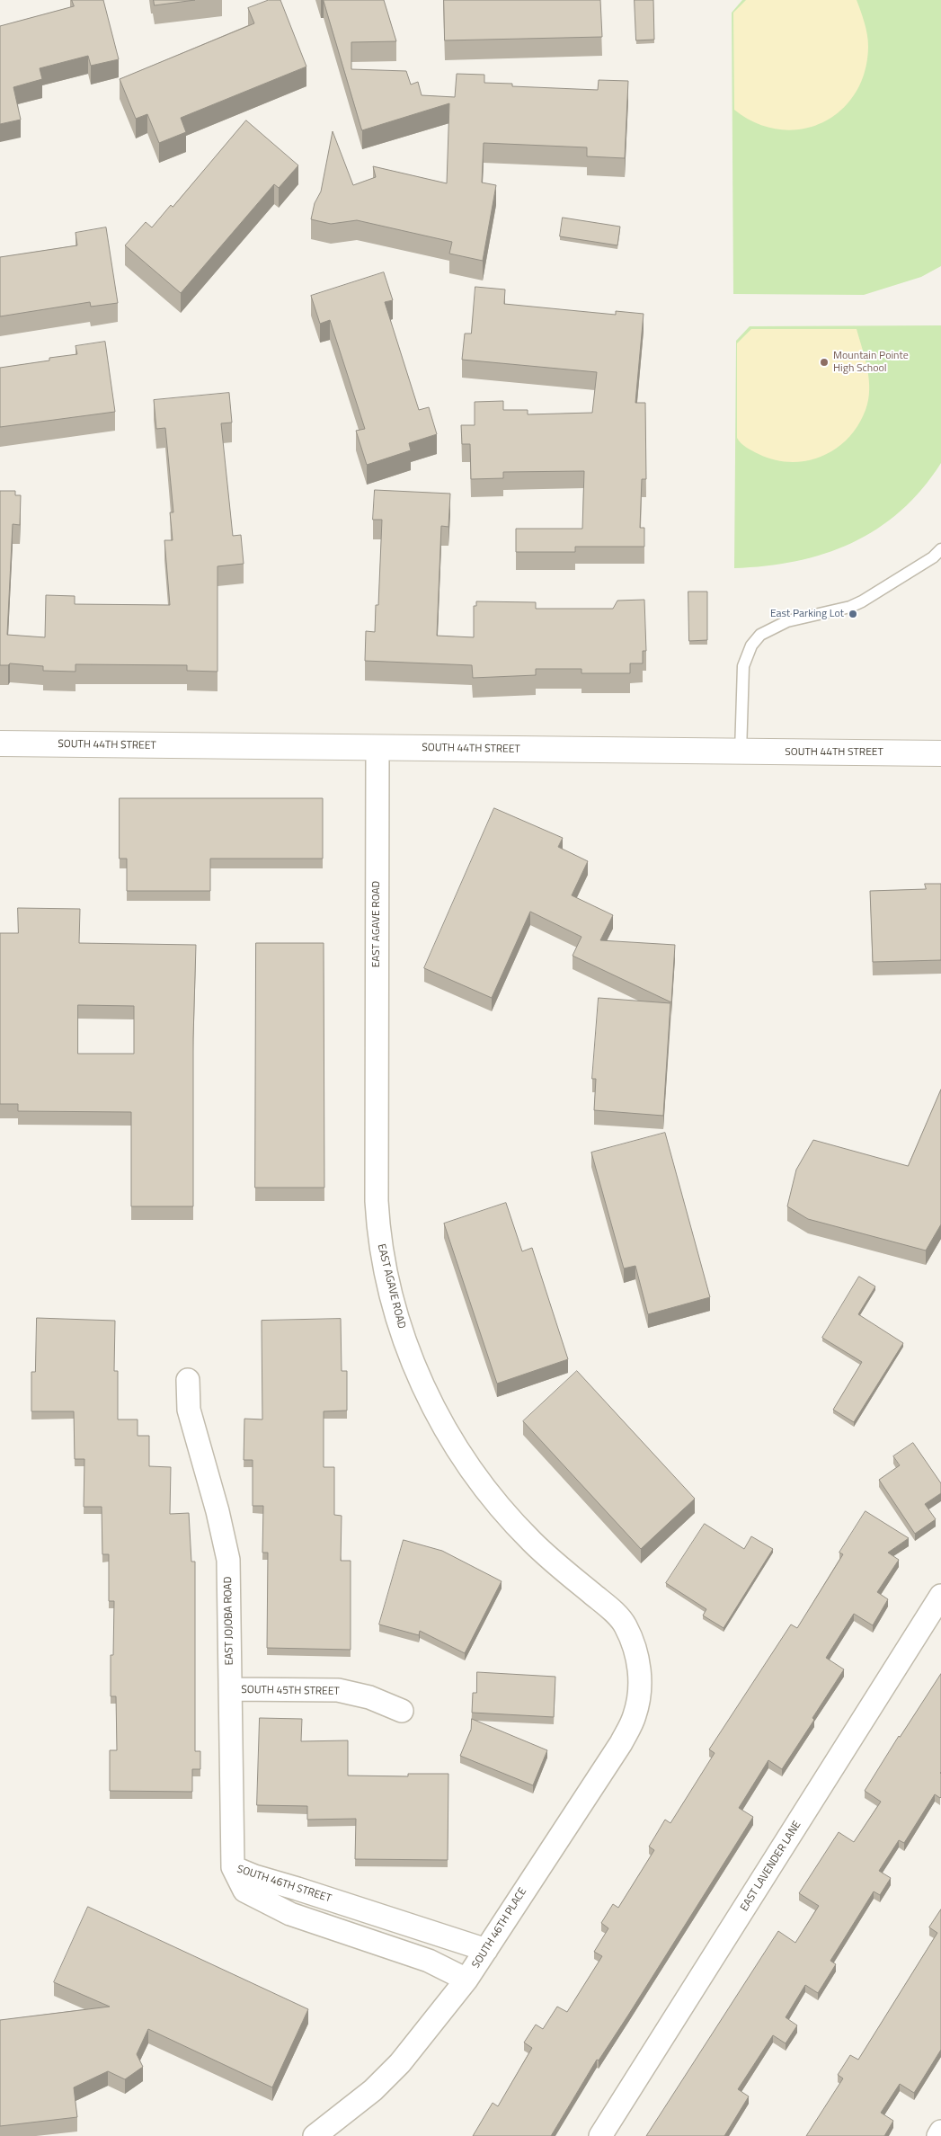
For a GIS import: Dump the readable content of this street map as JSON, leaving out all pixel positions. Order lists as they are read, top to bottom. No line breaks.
{"streets":{"street":["SOUTH 44TH STREET","EAST AGAVE ROAD","EAST JOJOBA ROAD","SOUTH 45TH STREET","EAST LAVENDER LANE","SOUTH 46TH STREET","SOUTH 46TH PLACE"]},"crossings":[["SOUTH 44TH STREET","EAST AGAVE ROAD"],["EAST AGAVE ROAD","SOUTH 46TH PLACE"],["EAST JOJOBA ROAD","SOUTH 45TH STREET"],["EAST JOJOBA ROAD","SOUTH 46TH STREET"],["SOUTH 46TH STREET","SOUTH 46TH PLACE"]],"places":["Mountain Pointe High School","East Parking Lot"]}
